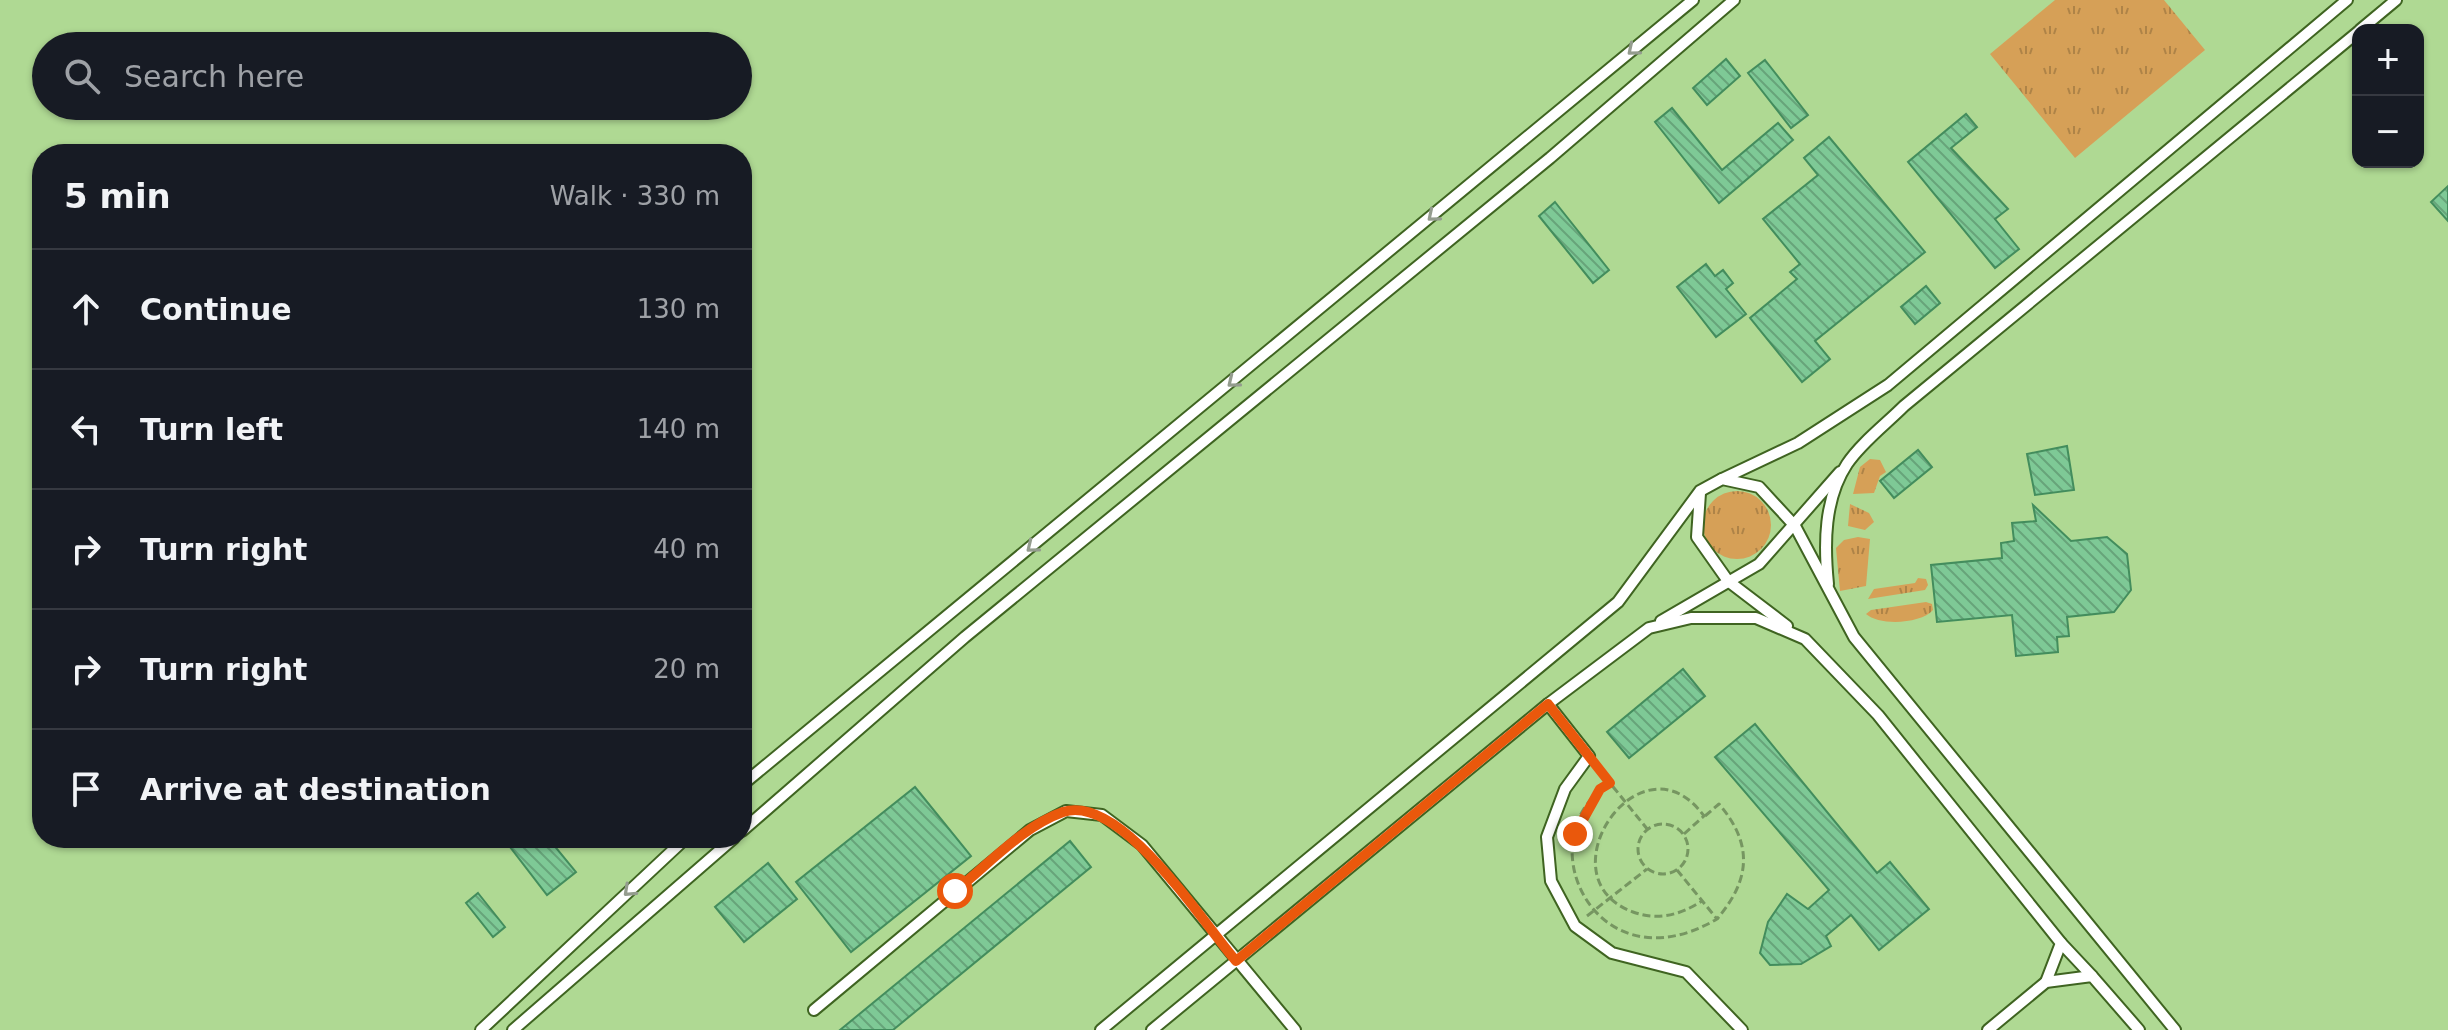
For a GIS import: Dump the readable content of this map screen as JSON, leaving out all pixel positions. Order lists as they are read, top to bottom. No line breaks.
{"page":{"map_buttons":["+","−"],"search":"Search here","heading":["5 min","Walk · 330 m"],"list":[["Continue","130 m"],["Turn left","140 m"],["Turn right","40 m"],["Turn right","20 m"],"Arrive at destination"]}}
